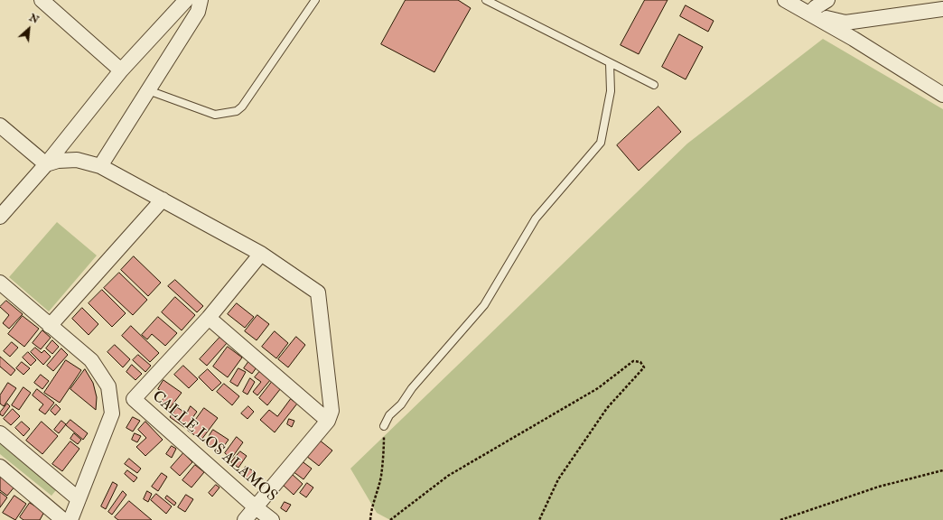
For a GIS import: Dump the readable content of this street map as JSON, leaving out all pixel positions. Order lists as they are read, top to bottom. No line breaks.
{"streets":{"street":["CALLE LOS ALAMOS"]},"north":"top right"}
